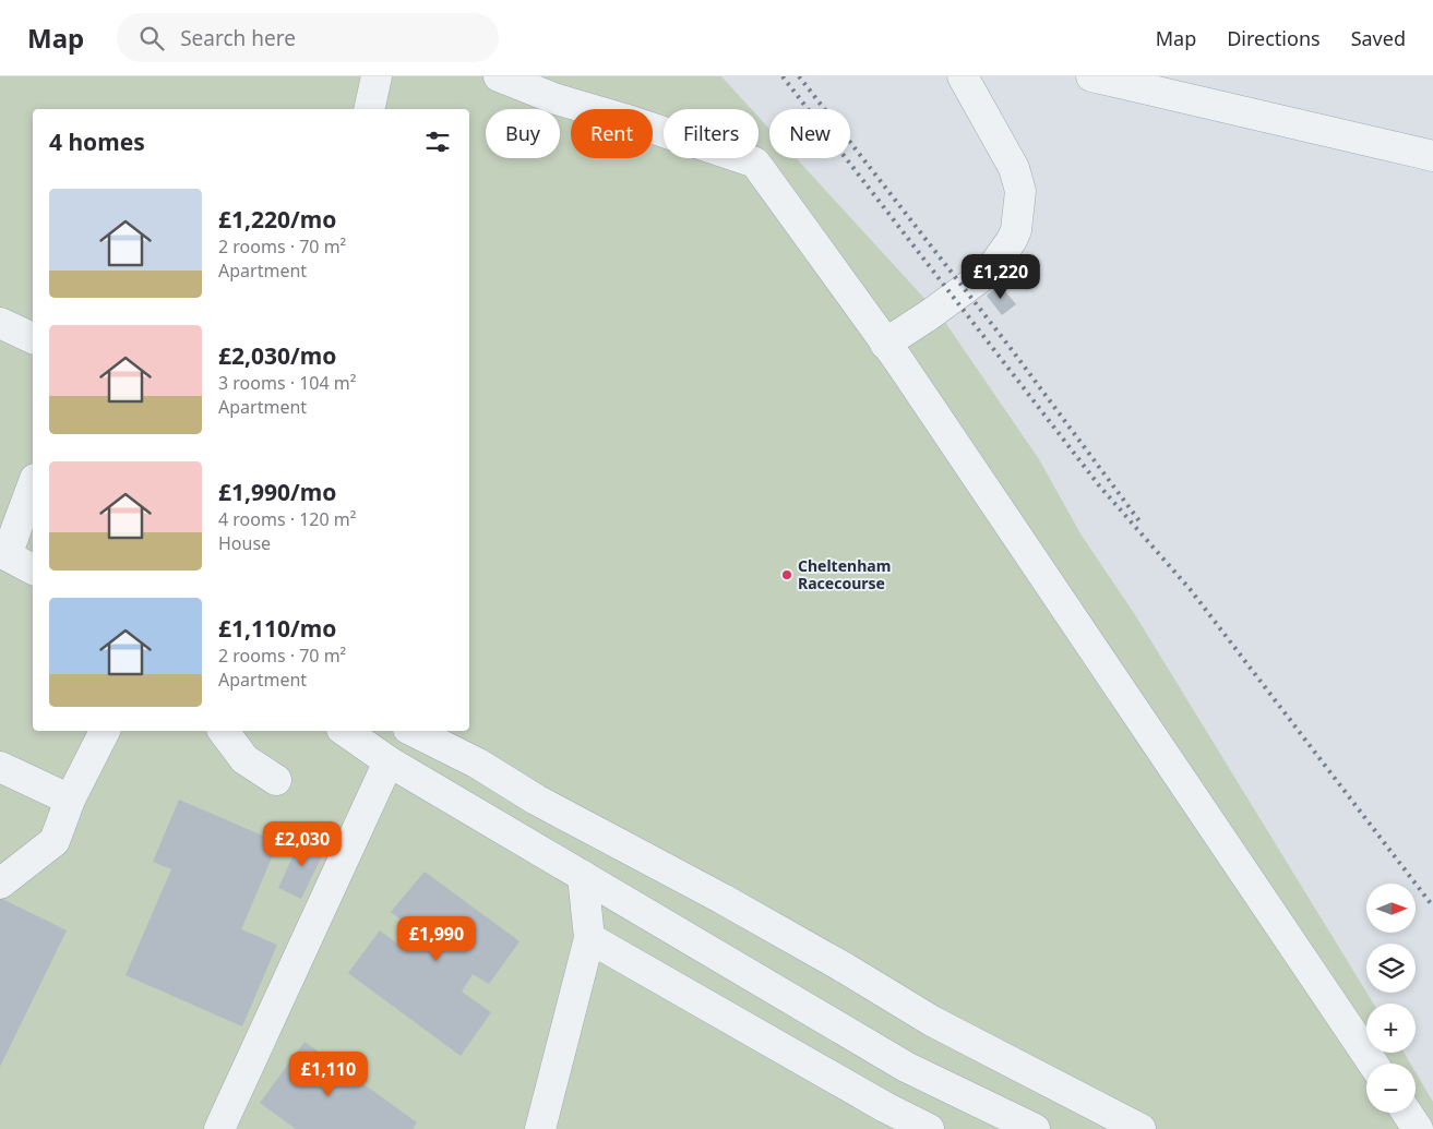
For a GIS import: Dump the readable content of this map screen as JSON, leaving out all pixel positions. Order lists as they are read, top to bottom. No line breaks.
{"places":["Cheltenham Racecourse"],"north":"right","page":{"header":"Map","search":"Search here","nav":["Map","Directions","Saved"],"chip":["Buy","Rent","Filters","New"],"heading":"4 homes","list":[{"name":"£1,220/mo","note":"2 rooms · 70 m² · Apartment"},{"name":"£2,030/mo","note":"3 rooms · 104 m² · Apartment"},{"name":"£1,990/mo","note":"4 rooms · 120 m² · House"},{"name":"£1,110/mo","note":"2 rooms · 70 m² · Apartment"}],"price":["£1,220","£2,030","£1,990","£1,110"],"map_buttons":["+","−"]}}
